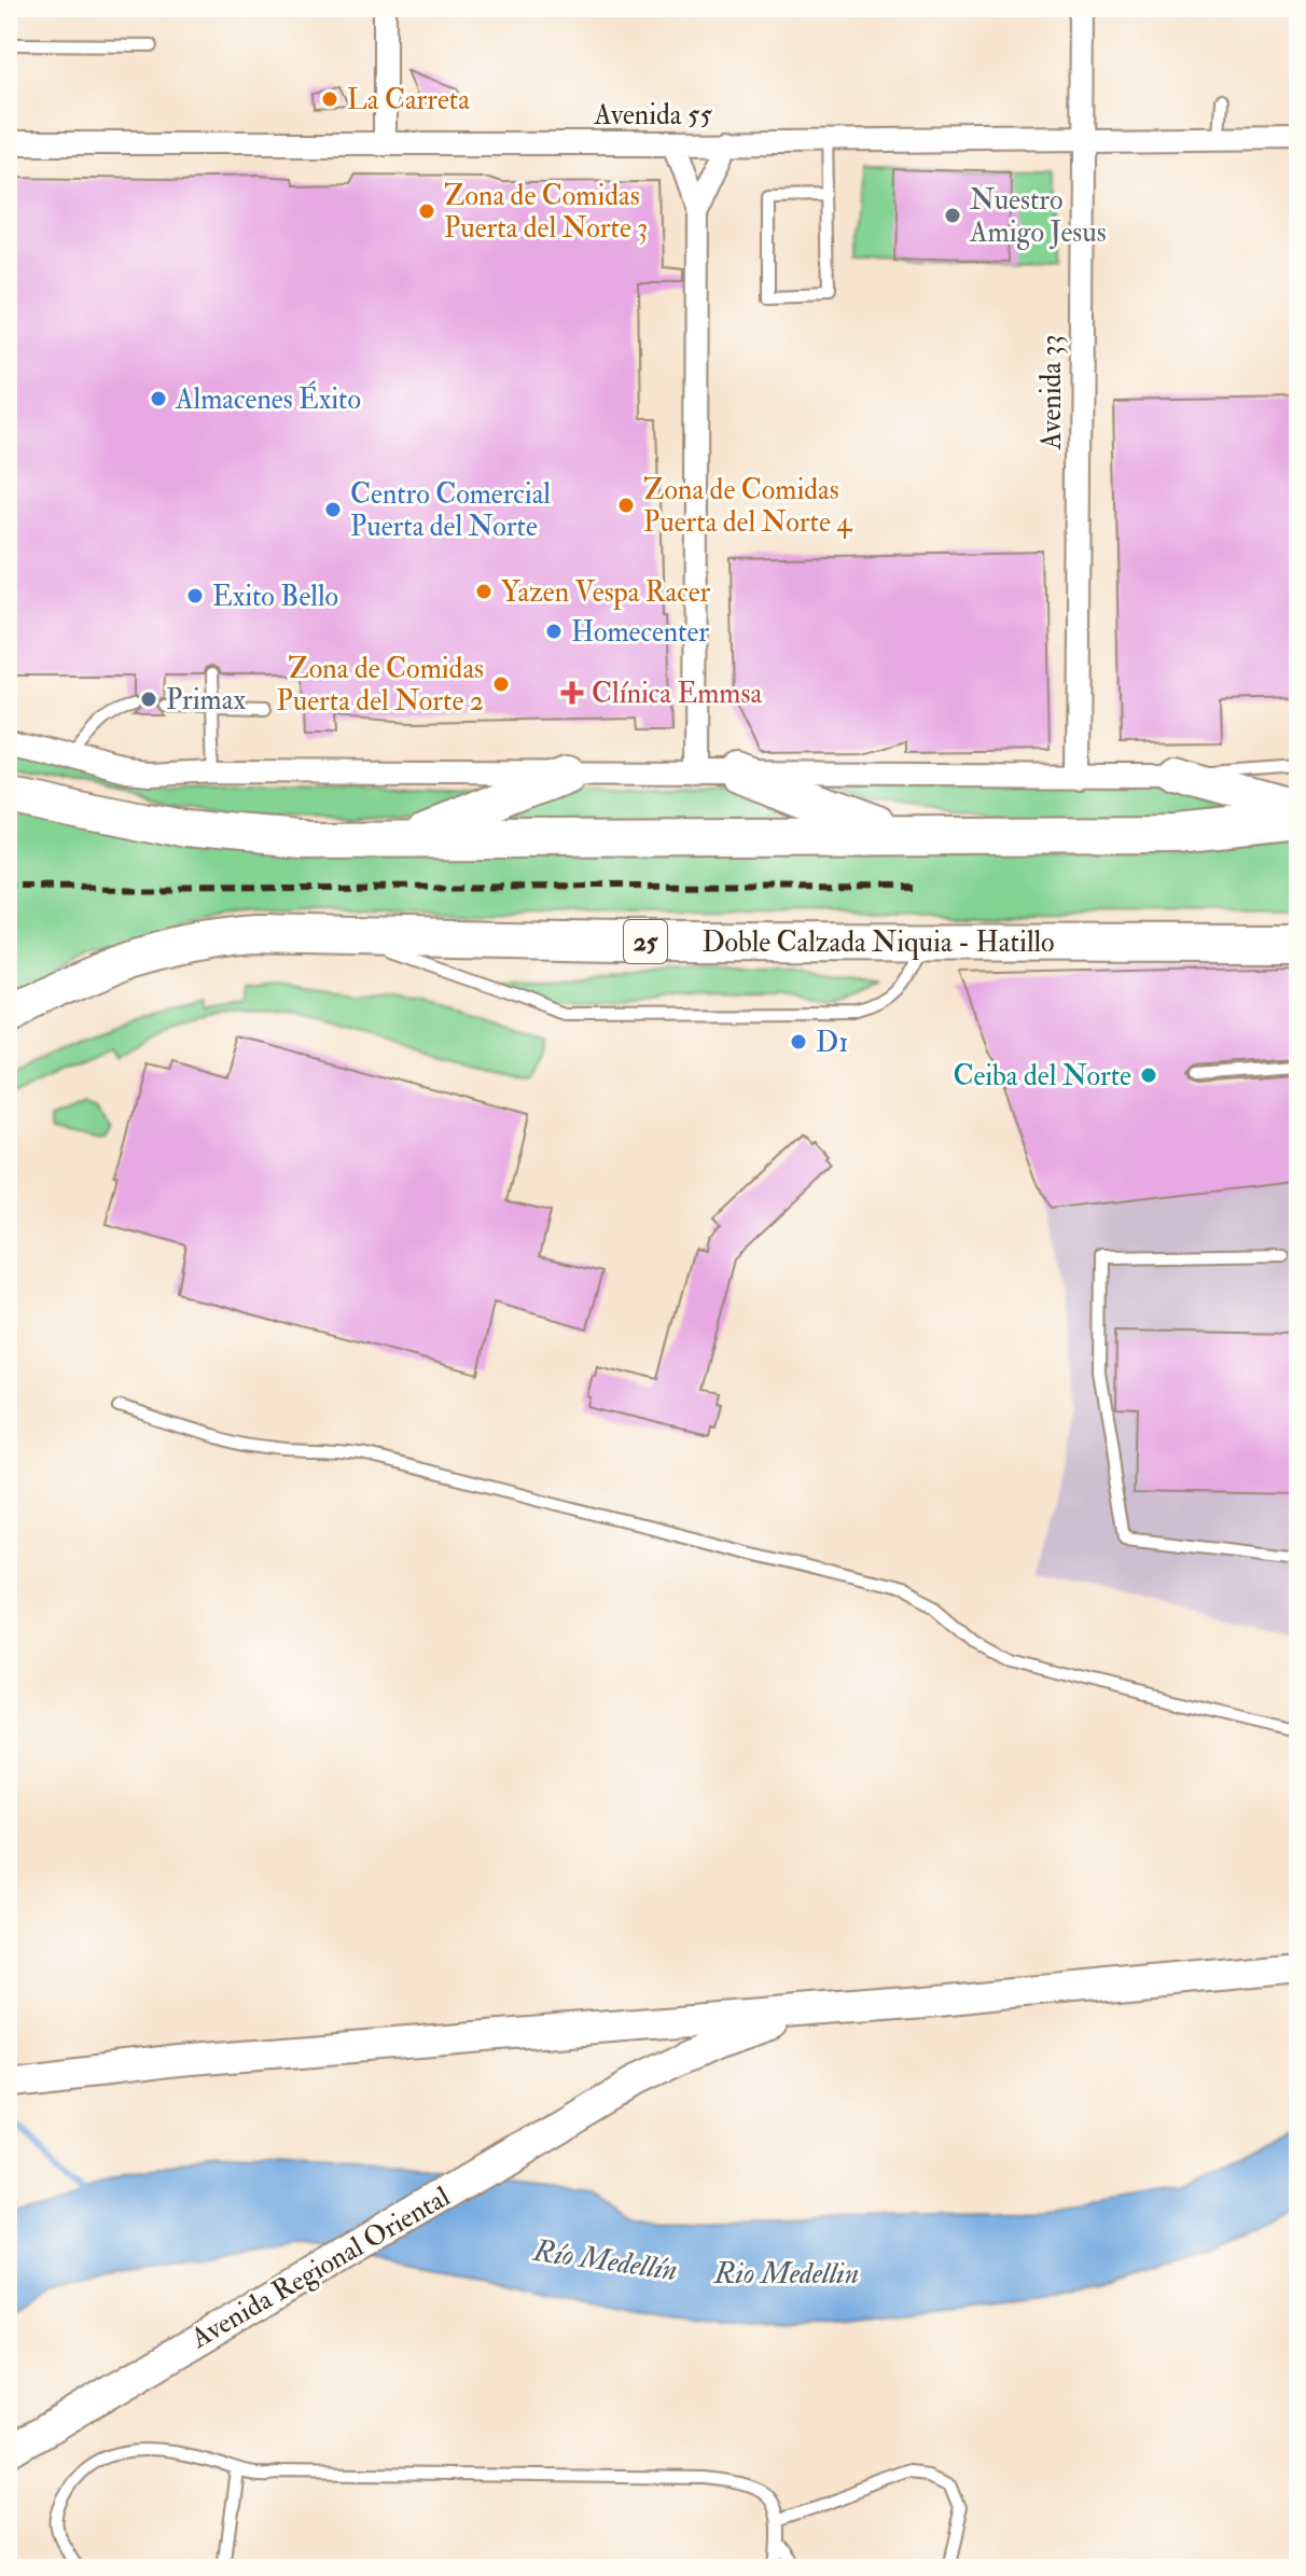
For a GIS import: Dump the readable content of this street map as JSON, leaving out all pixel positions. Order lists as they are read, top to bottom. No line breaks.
{"streets":{"highway":["25","Doble Calzada Niquia - Hatillo"],"main road":["Avenida Regional Oriental"],"street":["Avenida 55","Avenida 33"]},"crossings":[["Avenida 55","Avenida 33"]],"water":["Río Medellín","Rio Medellin"],"places":{"other":["La Carreta","Zona de Comidas Puerta del Norte 3","Nuestro Amigo Jesus","Almacenes Éxito","Zona de Comidas Puerta del Norte 4","Centro Comercial Puerta del Norte","Yazen Vespa Racer","Exito Bello","Homecenter","Zona de Comidas Puerta del Norte 2","Primax","D1","Ceiba del Norte"],"health":["Clínica Emmsa"]}}
